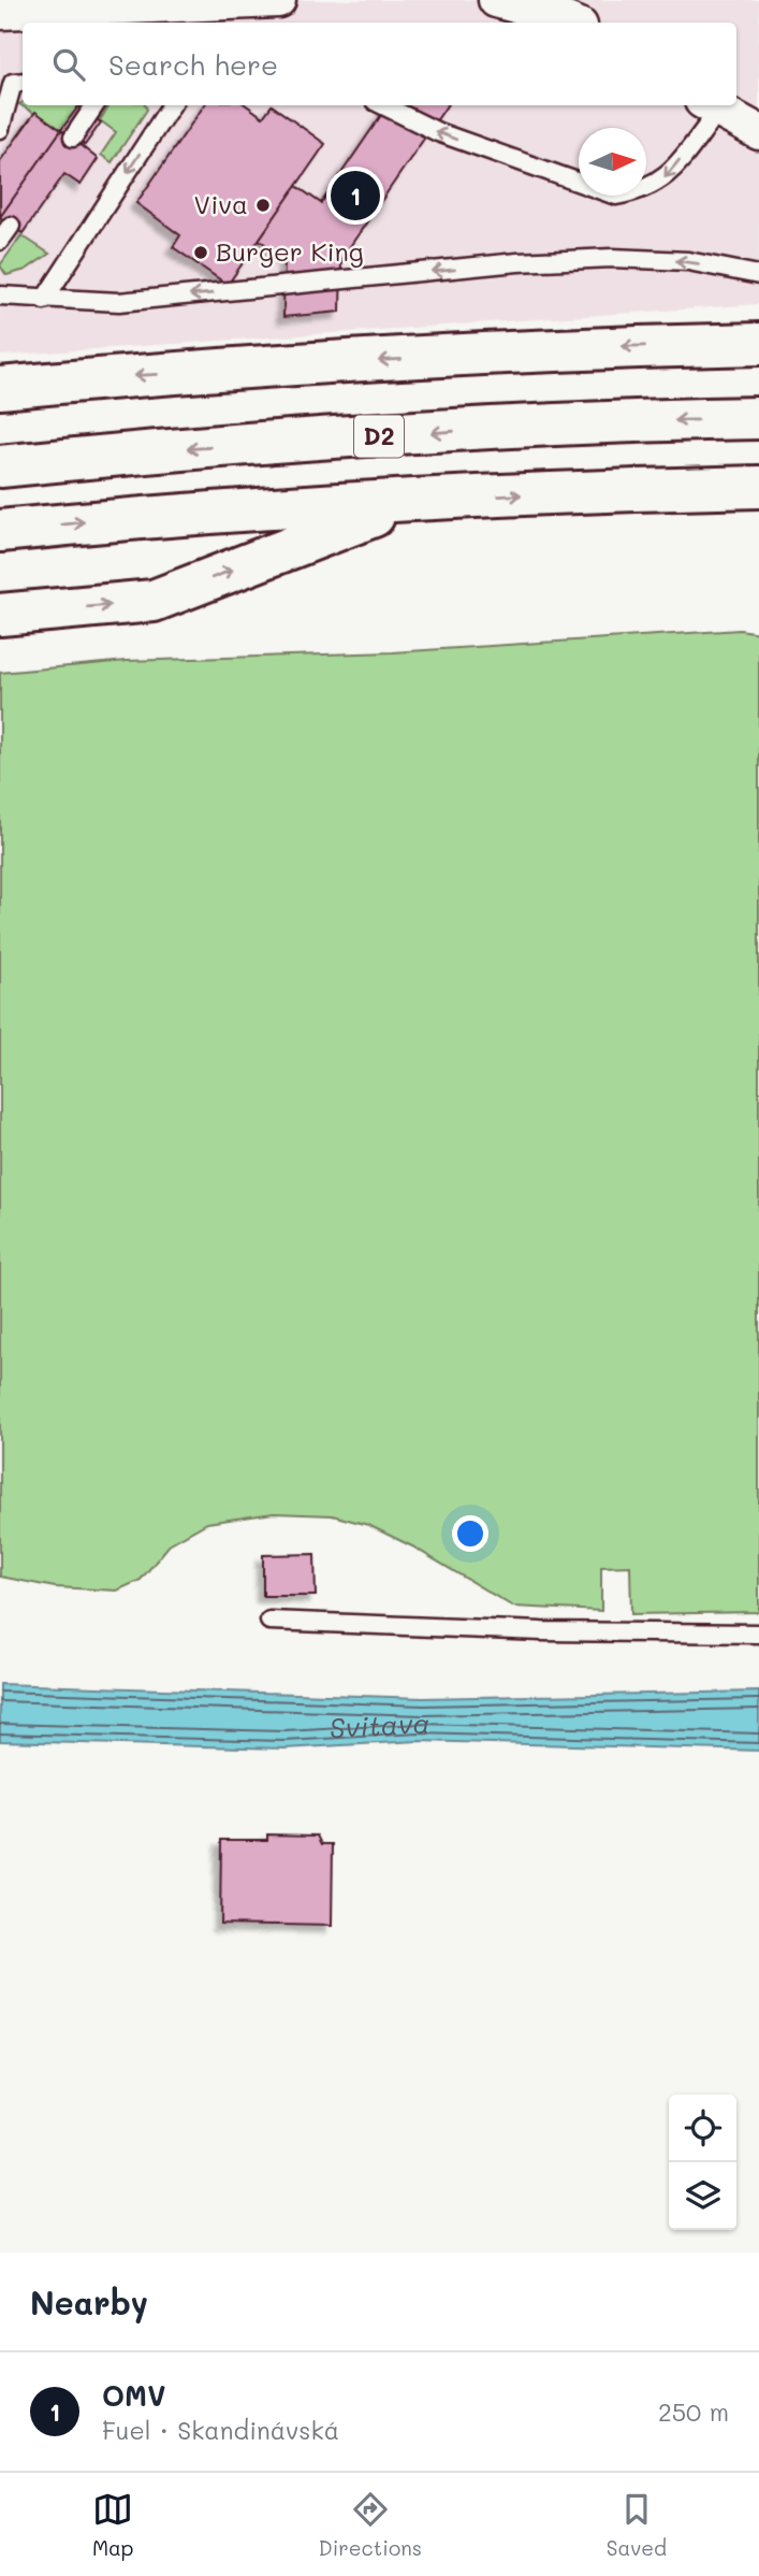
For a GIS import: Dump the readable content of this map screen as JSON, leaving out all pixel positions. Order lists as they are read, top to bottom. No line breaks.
{"streets":{"highway":["D2"]},"water":["Svitava"],"places":["Viva","Burger King"],"north":"right","page":{"search":"Search here","pins":"1","heading":"Nearby","list":[{"mark":"1","name":"OMV","note":"Fuel · Skandinávská","value":"250 m"}],"nav":["Map","Directions","Saved"]}}
